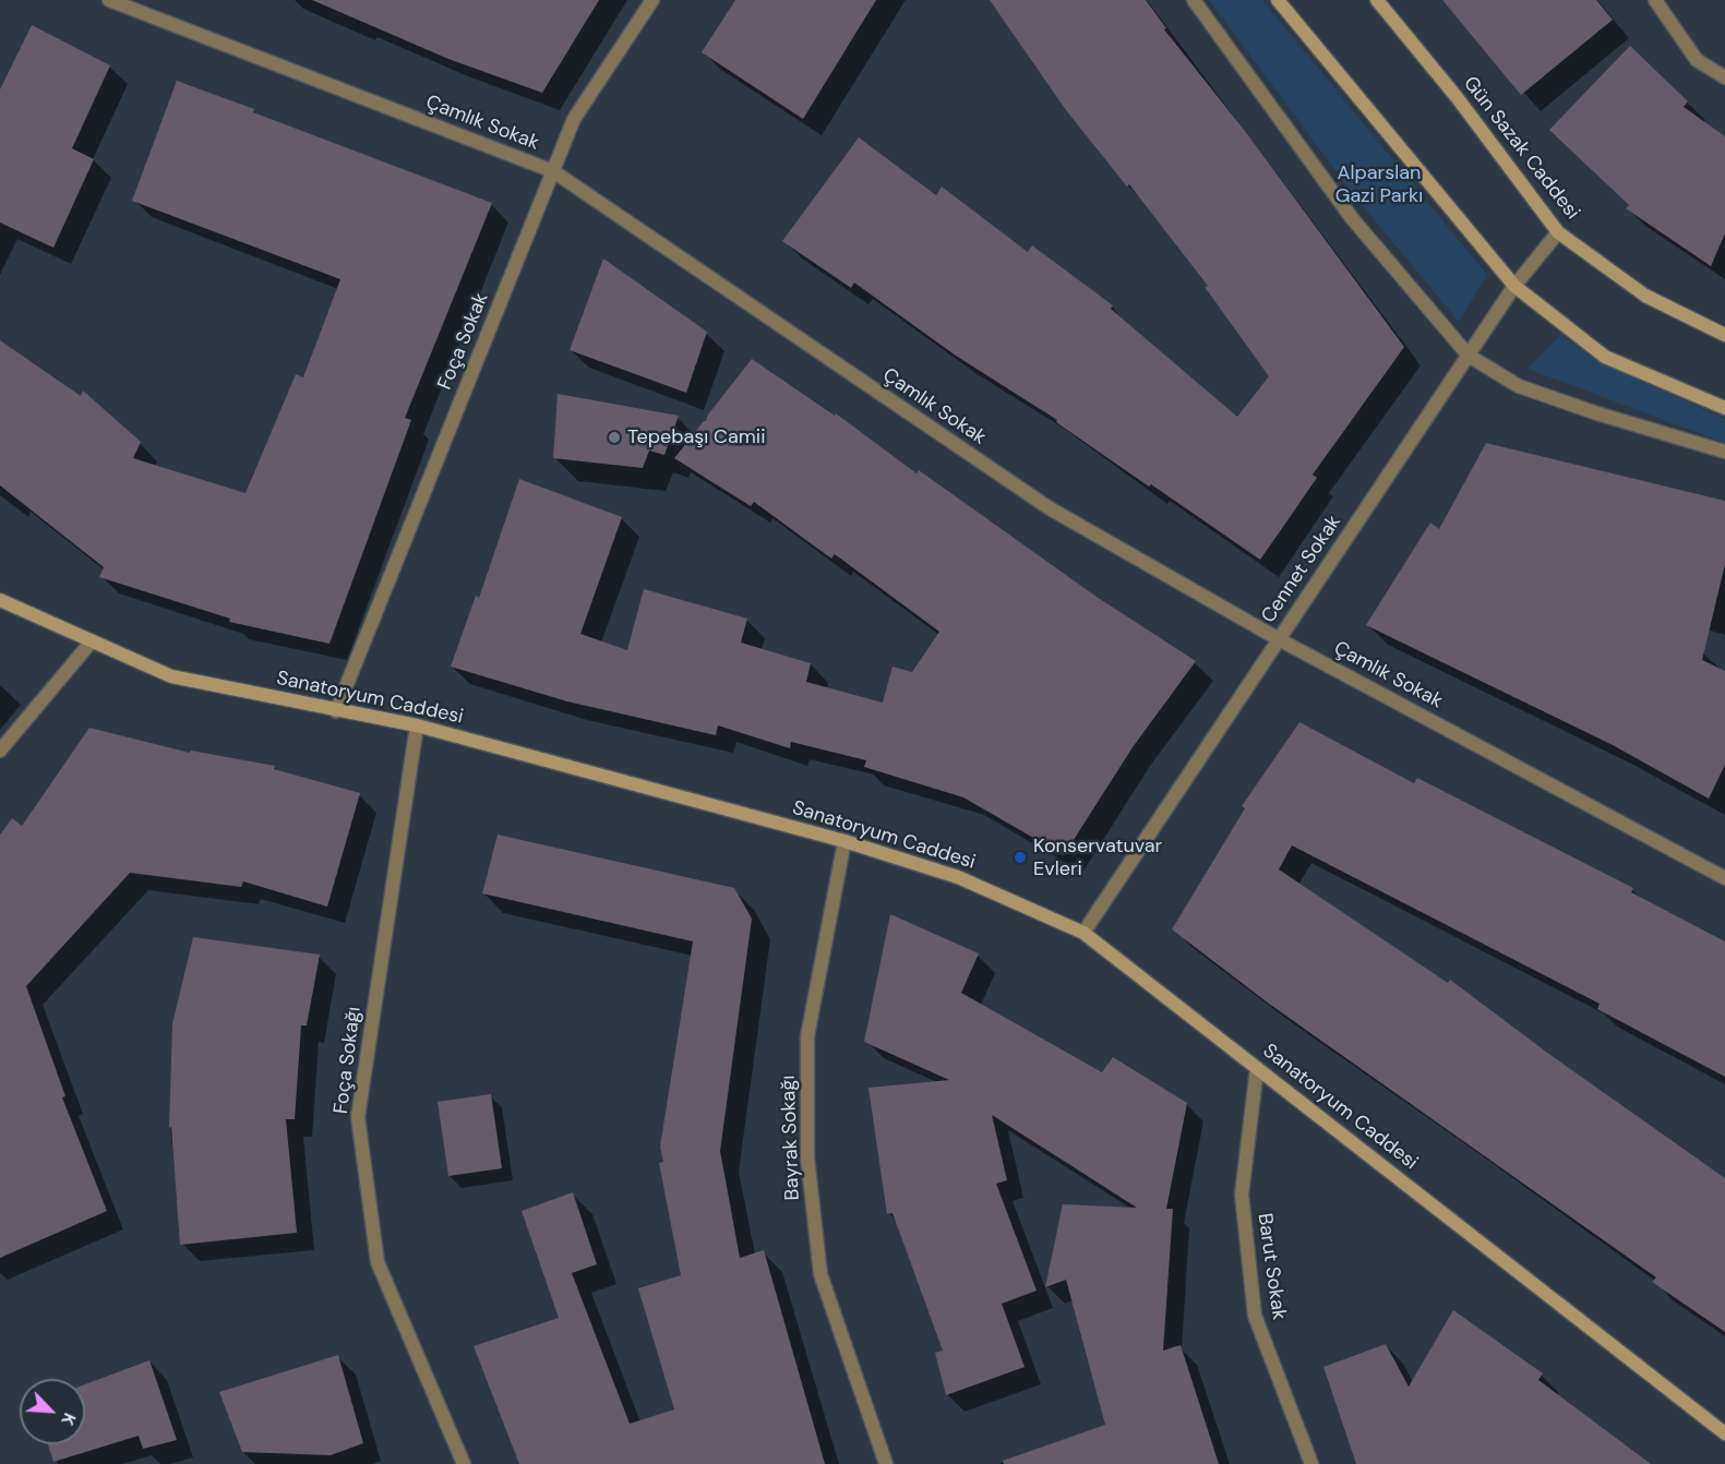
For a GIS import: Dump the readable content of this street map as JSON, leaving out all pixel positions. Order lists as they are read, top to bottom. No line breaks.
{"streets":{"main road":["Gün Sazak Caddesi","Sanatoryum Caddesi"],"street":["Çamlık Sokak","Foça Sokak","Cennet Sokak","Foça Sokağı","Bayrak Sokağı","Barut Sokak"]},"crossings":[["Çamlık Sokak","Foça Sokak"],["Çamlık Sokak","Cennet Sokak"],["Gün Sazak Caddesi","Cennet Sokak"],["Foça Sokak","Sanatoryum Caddesi"],["Cennet Sokak","Sanatoryum Caddesi"],["Sanatoryum Caddesi","Foça Sokağı"],["Sanatoryum Caddesi","Bayrak Sokağı"],["Sanatoryum Caddesi","Barut Sokak"]],"parks":["Alparslan Gazi Parkı"],"places":["Tepebaşı Camii","Konservatuvar Evleri"],"north":"bottom right"}
